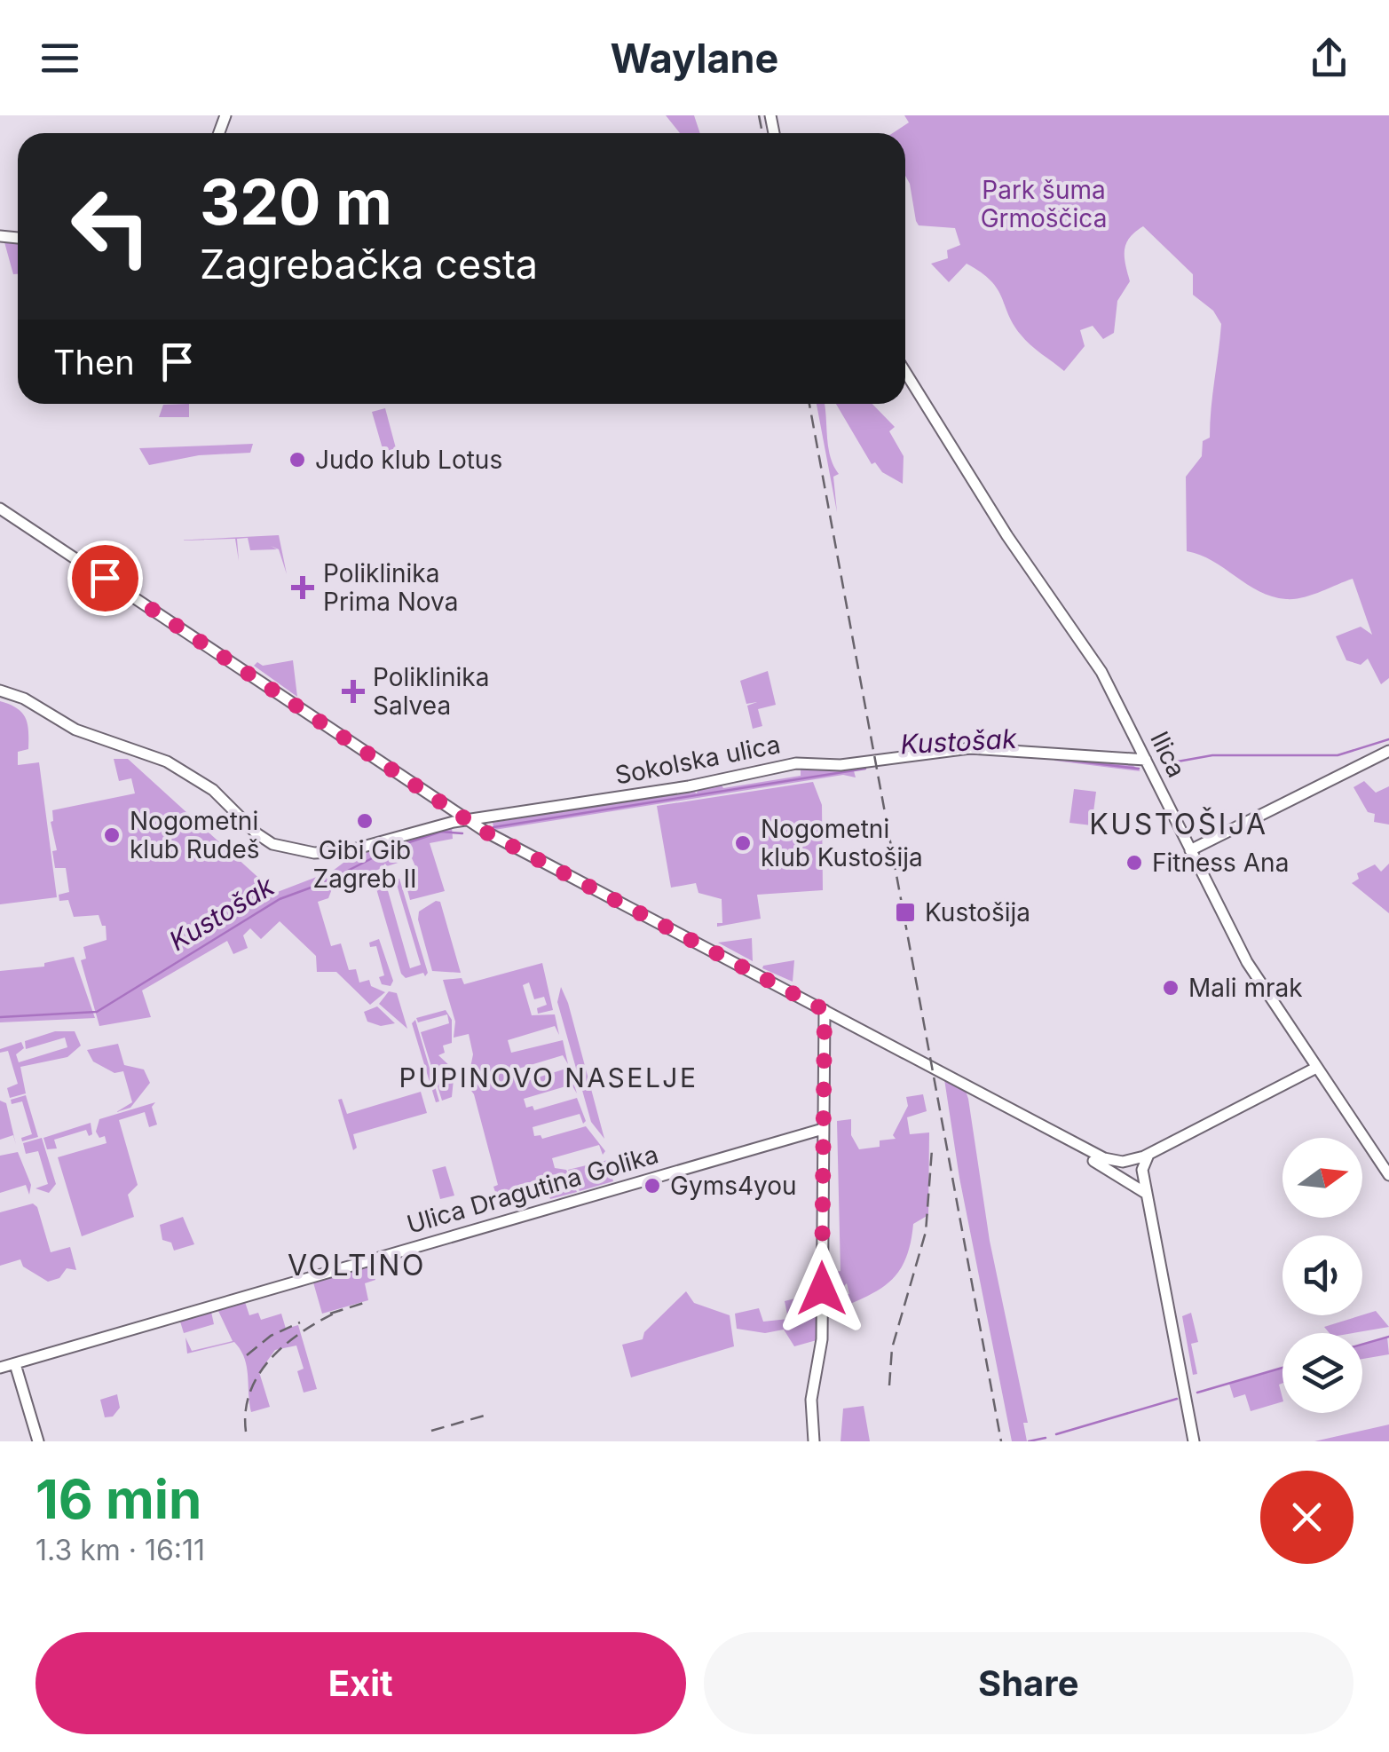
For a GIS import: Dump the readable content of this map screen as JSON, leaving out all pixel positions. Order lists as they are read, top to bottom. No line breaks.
{"streets":{"street":["Ilica","Sokolska ulica","Ulica Dragutina Golika"]},"crossings":[["Ilica","Sokolska ulica"]],"districts":["KUSTOŠIJA","PUPINOVO NASELJE","VOLTINO"],"water":["Kustošak"],"parks":["Park šuma Grmoščica"],"places":{"other":["Judo klub Lotus","Gibi Gib Zagreb II","Nogometni klub Rudeš","Nogometni klub Kustošija","Fitness Ana","Mali mrak","Gyms4you"],"health":["Poliklinika Prima Nova","Poliklinika Salvea"],"transit":["Kustošija"]},"north":"right","page":{"header":"Waylane","turn":["320 m","Zagrebačka cesta"],"then":"Then","heading":["16 min","1.3 km · 16:11"],"buttons":["Exit","Share"]}}
